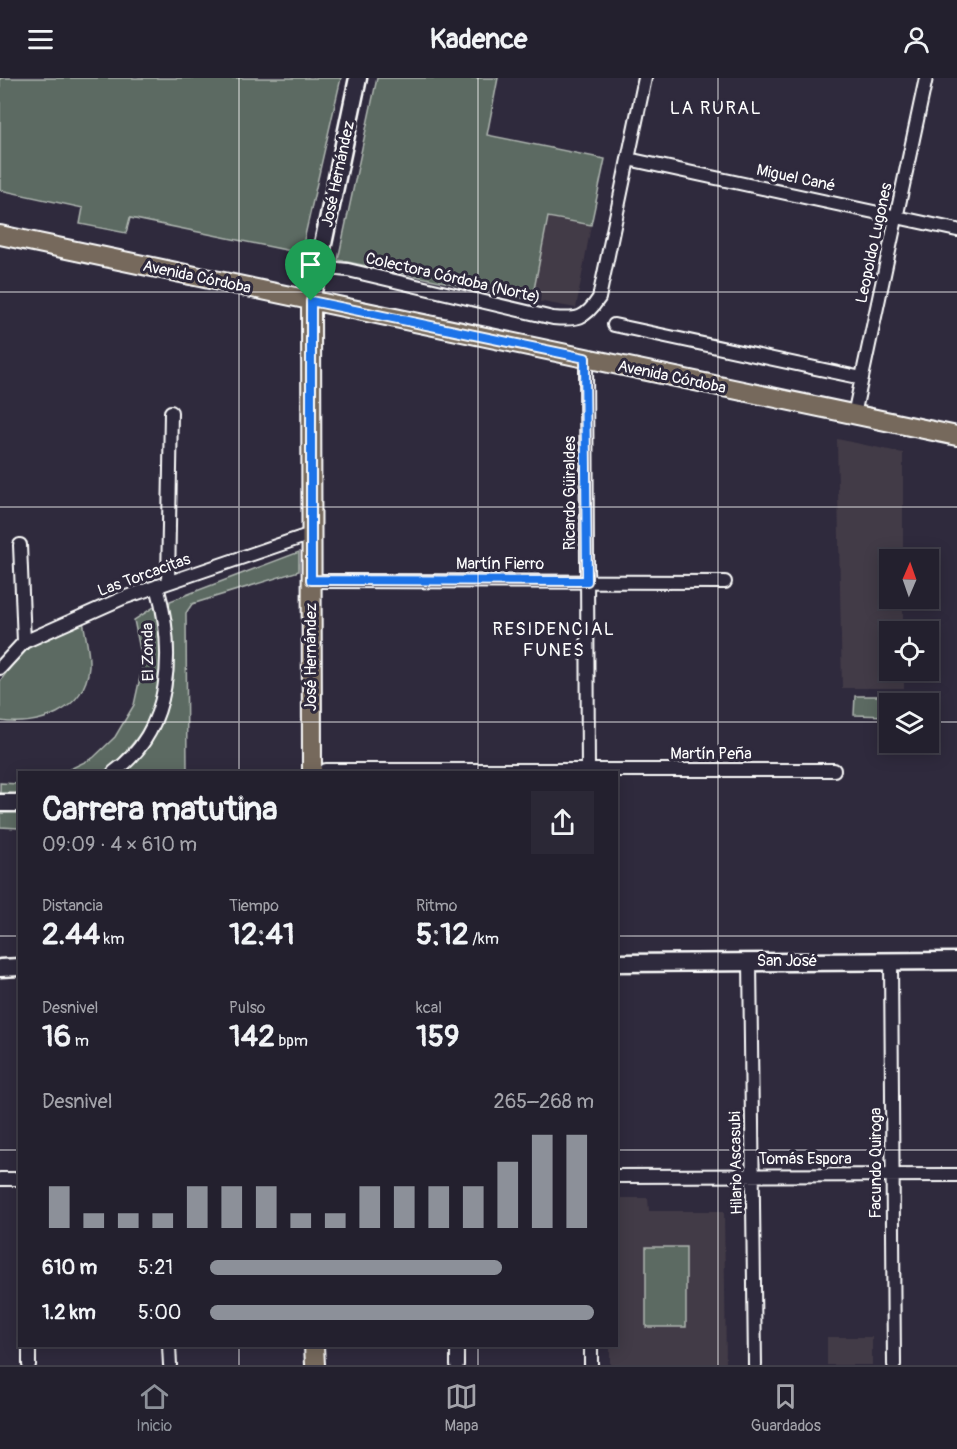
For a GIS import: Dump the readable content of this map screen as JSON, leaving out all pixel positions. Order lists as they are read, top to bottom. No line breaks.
{"streets":{"main road":["José Hernández","Avenida Córdoba"],"street":["Miguel Cané","Leopoldo Lugones","Colectora Córdoba (Norte)","Ricardo Güiraldes","Martín Fierro","Las Torcacitas","El Zonda","Martín Peña","San José","Tomás Espora","Hilario Ascasubi","Facundo Quiroga"]},"crossings":[["José Hernández","Avenida Córdoba"],["José Hernández","Colectora Córdoba (Norte)"],["José Hernández","Martín Fierro"],["José Hernández","Las Torcacitas"],["José Hernández","Martín Peña"],["Miguel Cané","Leopoldo Lugones"],["Miguel Cané","Colectora Córdoba (Norte)"],["Leopoldo Lugones","Avenida Córdoba"],["Avenida Córdoba","Ricardo Güiraldes"],["Ricardo Güiraldes","Martín Fierro"],["Ricardo Güiraldes","Martín Peña"],["Las Torcacitas","El Zonda"],["San José","Hilario Ascasubi"],["San José","Facundo Quiroga"],["Tomás Espora","Hilario Ascasubi"],["Tomás Espora","Facundo Quiroga"]],"districts":["LA RURAL","RESIDENCIAL FUNES"],"north":"top","page":{"header":"Kadence","heading":["Carrera matutina","09:09 · 4 × 610 m"],"stats":[["Distancia","2.44 km"],["Tiempo","12:41"],["Ritmo","5:12 /km"],["Desnivel","16 m"],["Pulso","142 bpm"],["kcal","159"]],"chart":["Desnivel","265–268 m"],"list":[{"name":"610 m","note":"5:21"},{"name":"1.2 km","note":"5:00"}],"tabs":["Inicio","Mapa","Guardados"]}}
